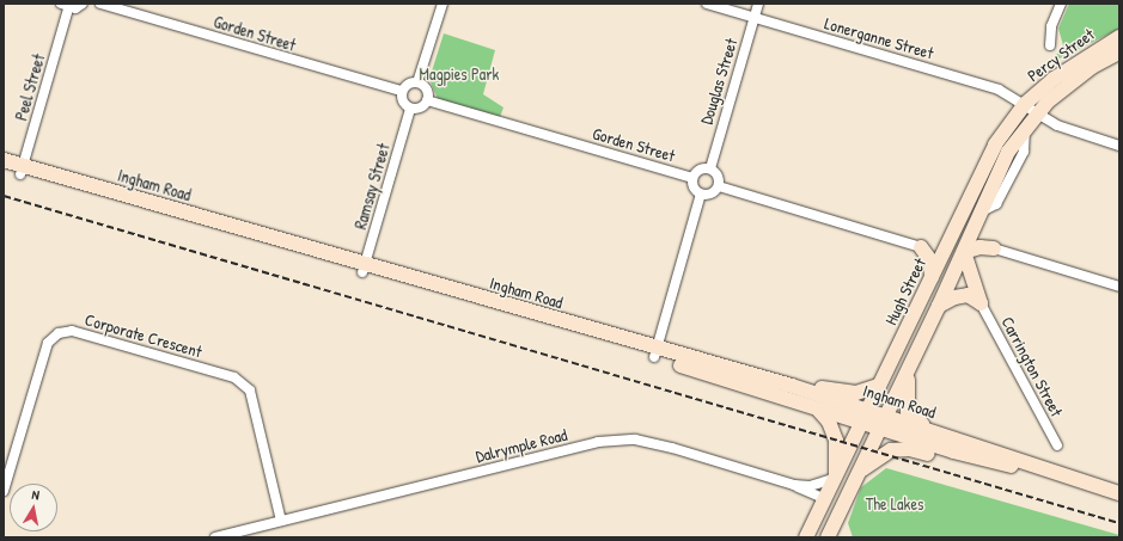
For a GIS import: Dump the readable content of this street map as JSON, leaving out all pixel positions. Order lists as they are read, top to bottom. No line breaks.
{"streets":{"main road":["Percy Street","Ingham Road","Hugh Street"],"street":["Gorden Street","Lonerganne Street","Douglas Street","Peel Street","Ramsay Street","Corporate Crescent","Carrington Street","Dalrymple Road"]},"crossings":[["Gorden Street","Douglas Street"],["Gorden Street","Ramsay Street"],["Lonerganne Street","Percy Street"],["Lonerganne Street","Douglas Street"],["Lonerganne Street","Hugh Street"],["Percy Street","Hugh Street"],["Peel Street","Ingham Road"],["Ingham Road","Ramsay Street"],["Ingham Road","Hugh Street"],["Hugh Street","Dalrymple Road"],["Corporate Crescent","Dalrymple Road"]],"parks":["Magpies Park","The Lakes"],"north":"top"}
